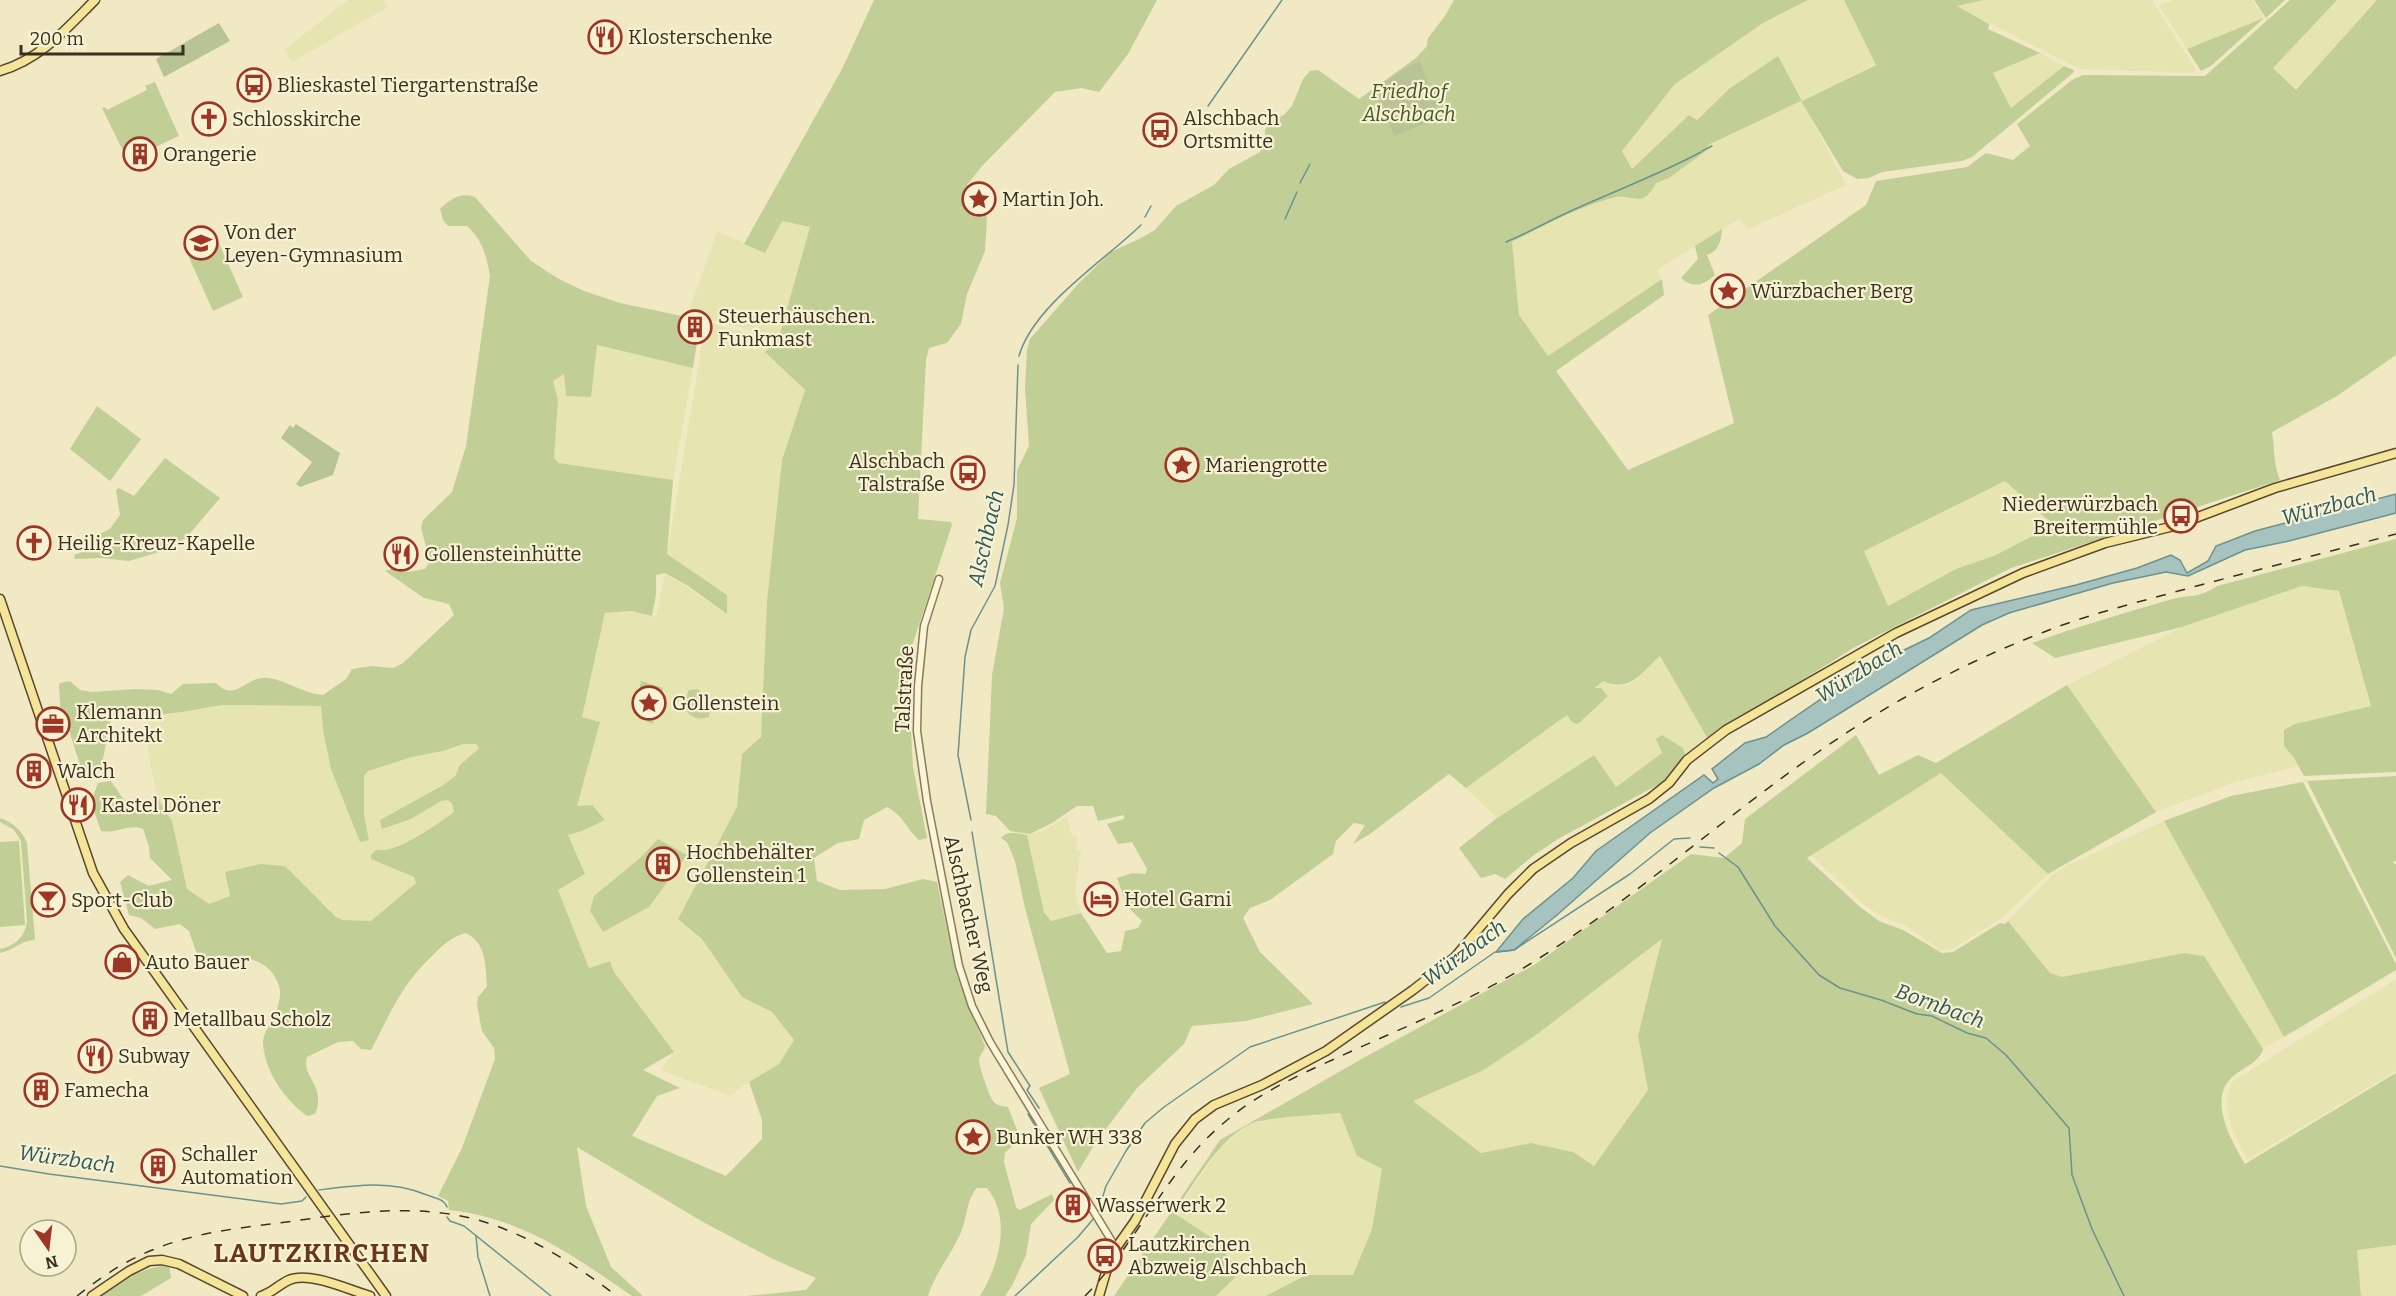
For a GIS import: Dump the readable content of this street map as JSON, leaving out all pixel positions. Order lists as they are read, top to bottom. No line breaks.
{"streets":{"street":["Talstraße","Alschbacher Weg"]},"crossings":[["Talstraße","Alschbacher Weg"]],"districts":["LAUTZKIRCHEN"],"water":["Würzbach","Alschbach","Bornbach"],"parks":["Friedhof Alschbach"],"places":{"restaurant":["Klosterschenke","Gollensteinhütte","Kastel Döner","Subway"],"bus stop":["Blieskastel Tiergartenstraße","Alschbach Ortsmitte","Alschbach Talstraße","Niederwürzbach Breitermühle","Lautzkirchen Abzweig Alschbach"],"church":["Schlosskirche","Heilig-Kreuz-Kapelle"],"building":["Orangerie","Steuerhäuschen. Funkmast","Walch","Hochbehälter Gollenstein 1","Metallbau Scholz","Famecha","Schaller Automation","Wasserwerk 2"],"place":["Martin Joh.","Würzbacher Berg","Mariengrotte","Gollenstein","Bunker WH 338"],"school or university":["Von der Leyen-Gymnasium"],"office":["Klemann Architekt"],"hotel":["Hotel Garni"],"bar":["Sport-Club"],"shop":["Auto Bauer"]},"scale_bar":"200 m","north":"bottom"}
